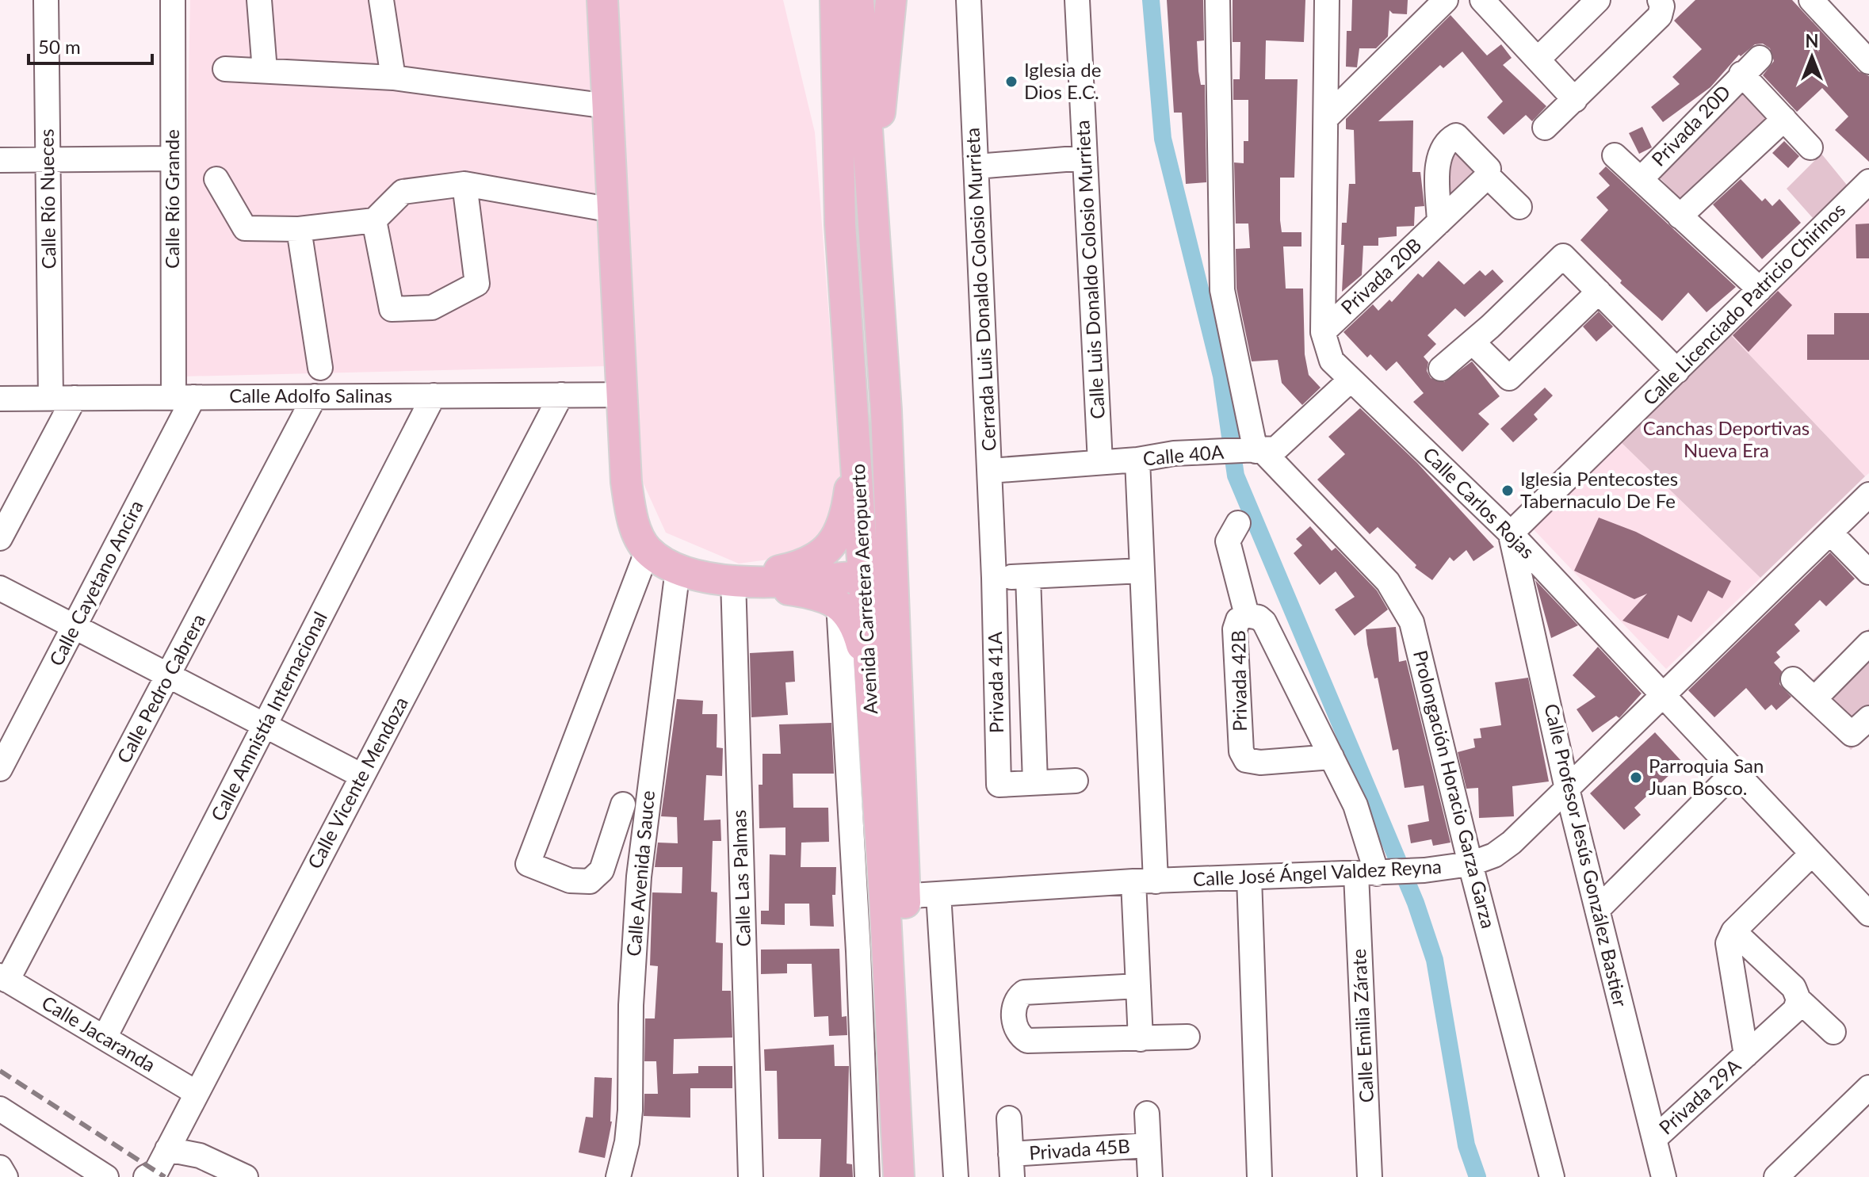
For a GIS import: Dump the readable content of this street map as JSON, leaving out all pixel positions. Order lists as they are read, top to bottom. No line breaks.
{"streets":{"main road":["Avenida Carretera Aeropuerto"],"street":["Privada 20D","Calle Río Nueces","Calle Río Grande","Calle Luis Donaldo Colosio Murrieta","Privada 20B","Cerrada Luis Donaldo Colosio Murrieta","Calle Licenciado Patricio Chirinos","Calle Adolfo Salinas","Calle 40A","Calle Carlos Rojas","Calle Cayetano Ancira","Privada 42B","Privada 41A","Calle Pedro Cabrera","Calle Amnistía Internacional","Calle Vicente Mendoza","Prolongación Horacio Garza Garza","Calle Profesor Jesús González Bastier","Calle Avenida Sauce","Calle José Ángel Valdez Reyna","Calle Las Palmas","Calle Emilia Zárate","Calle Jacaranda","Privada 29A","Privada 45B"]},"crossings":[["Privada 20D","Calle Licenciado Patricio Chirinos"],["Calle Río Nueces","Calle Adolfo Salinas"],["Calle Río Grande","Calle Adolfo Salinas"],["Calle Río Grande","Calle Cayetano Ancira"],["Calle Luis Donaldo Colosio Murrieta","Calle 40A"],["Privada 20B","Calle Carlos Rojas"],["Cerrada Luis Donaldo Colosio Murrieta","Calle 40A"],["Cerrada Luis Donaldo Colosio Murrieta","Privada 41A"],["Calle Licenciado Patricio Chirinos","Calle Carlos Rojas"],["Calle Licenciado Patricio Chirinos","Calle Profesor Jesús González Bastier"],["Calle Adolfo Salinas","Calle Cayetano Ancira"],["Calle Adolfo Salinas","Calle Pedro Cabrera"],["Calle Adolfo Salinas","Calle Amnistía Internacional"],["Calle Adolfo Salinas","Calle Vicente Mendoza"],["Calle 40A","Calle Carlos Rojas"],["Calle 40A","Prolongación Horacio Garza Garza"],["Calle Carlos Rojas","Calle Profesor Jesús González Bastier"],["Calle Carlos Rojas","Calle José Ángel Valdez Reyna"],["Avenida Carretera Aeropuerto","Calle José Ángel Valdez Reyna"],["Privada 42B","Calle Emilia Zárate"],["Calle Pedro Cabrera","Calle Jacaranda"],["Calle Amnistía Internacional","Calle Jacaranda"],["Calle Vicente Mendoza","Calle Jacaranda"],["Prolongación Horacio Garza Garza","Calle José Ángel Valdez Reyna"],["Calle Profesor Jesús González Bastier","Calle José Ángel Valdez Reyna"],["Calle Profesor Jesús González Bastier","Privada 29A"],["Calle José Ángel Valdez Reyna","Calle Emilia Zárate"]],"parks":["Canchas Deportivas Nueva Era"],"places":["Iglesia de Dios E.C.","Iglesia Pentecostes Tabernaculo De Fe","Parroquia San Juan Bosco."],"scale_bar":"50 m","north":"top"}
